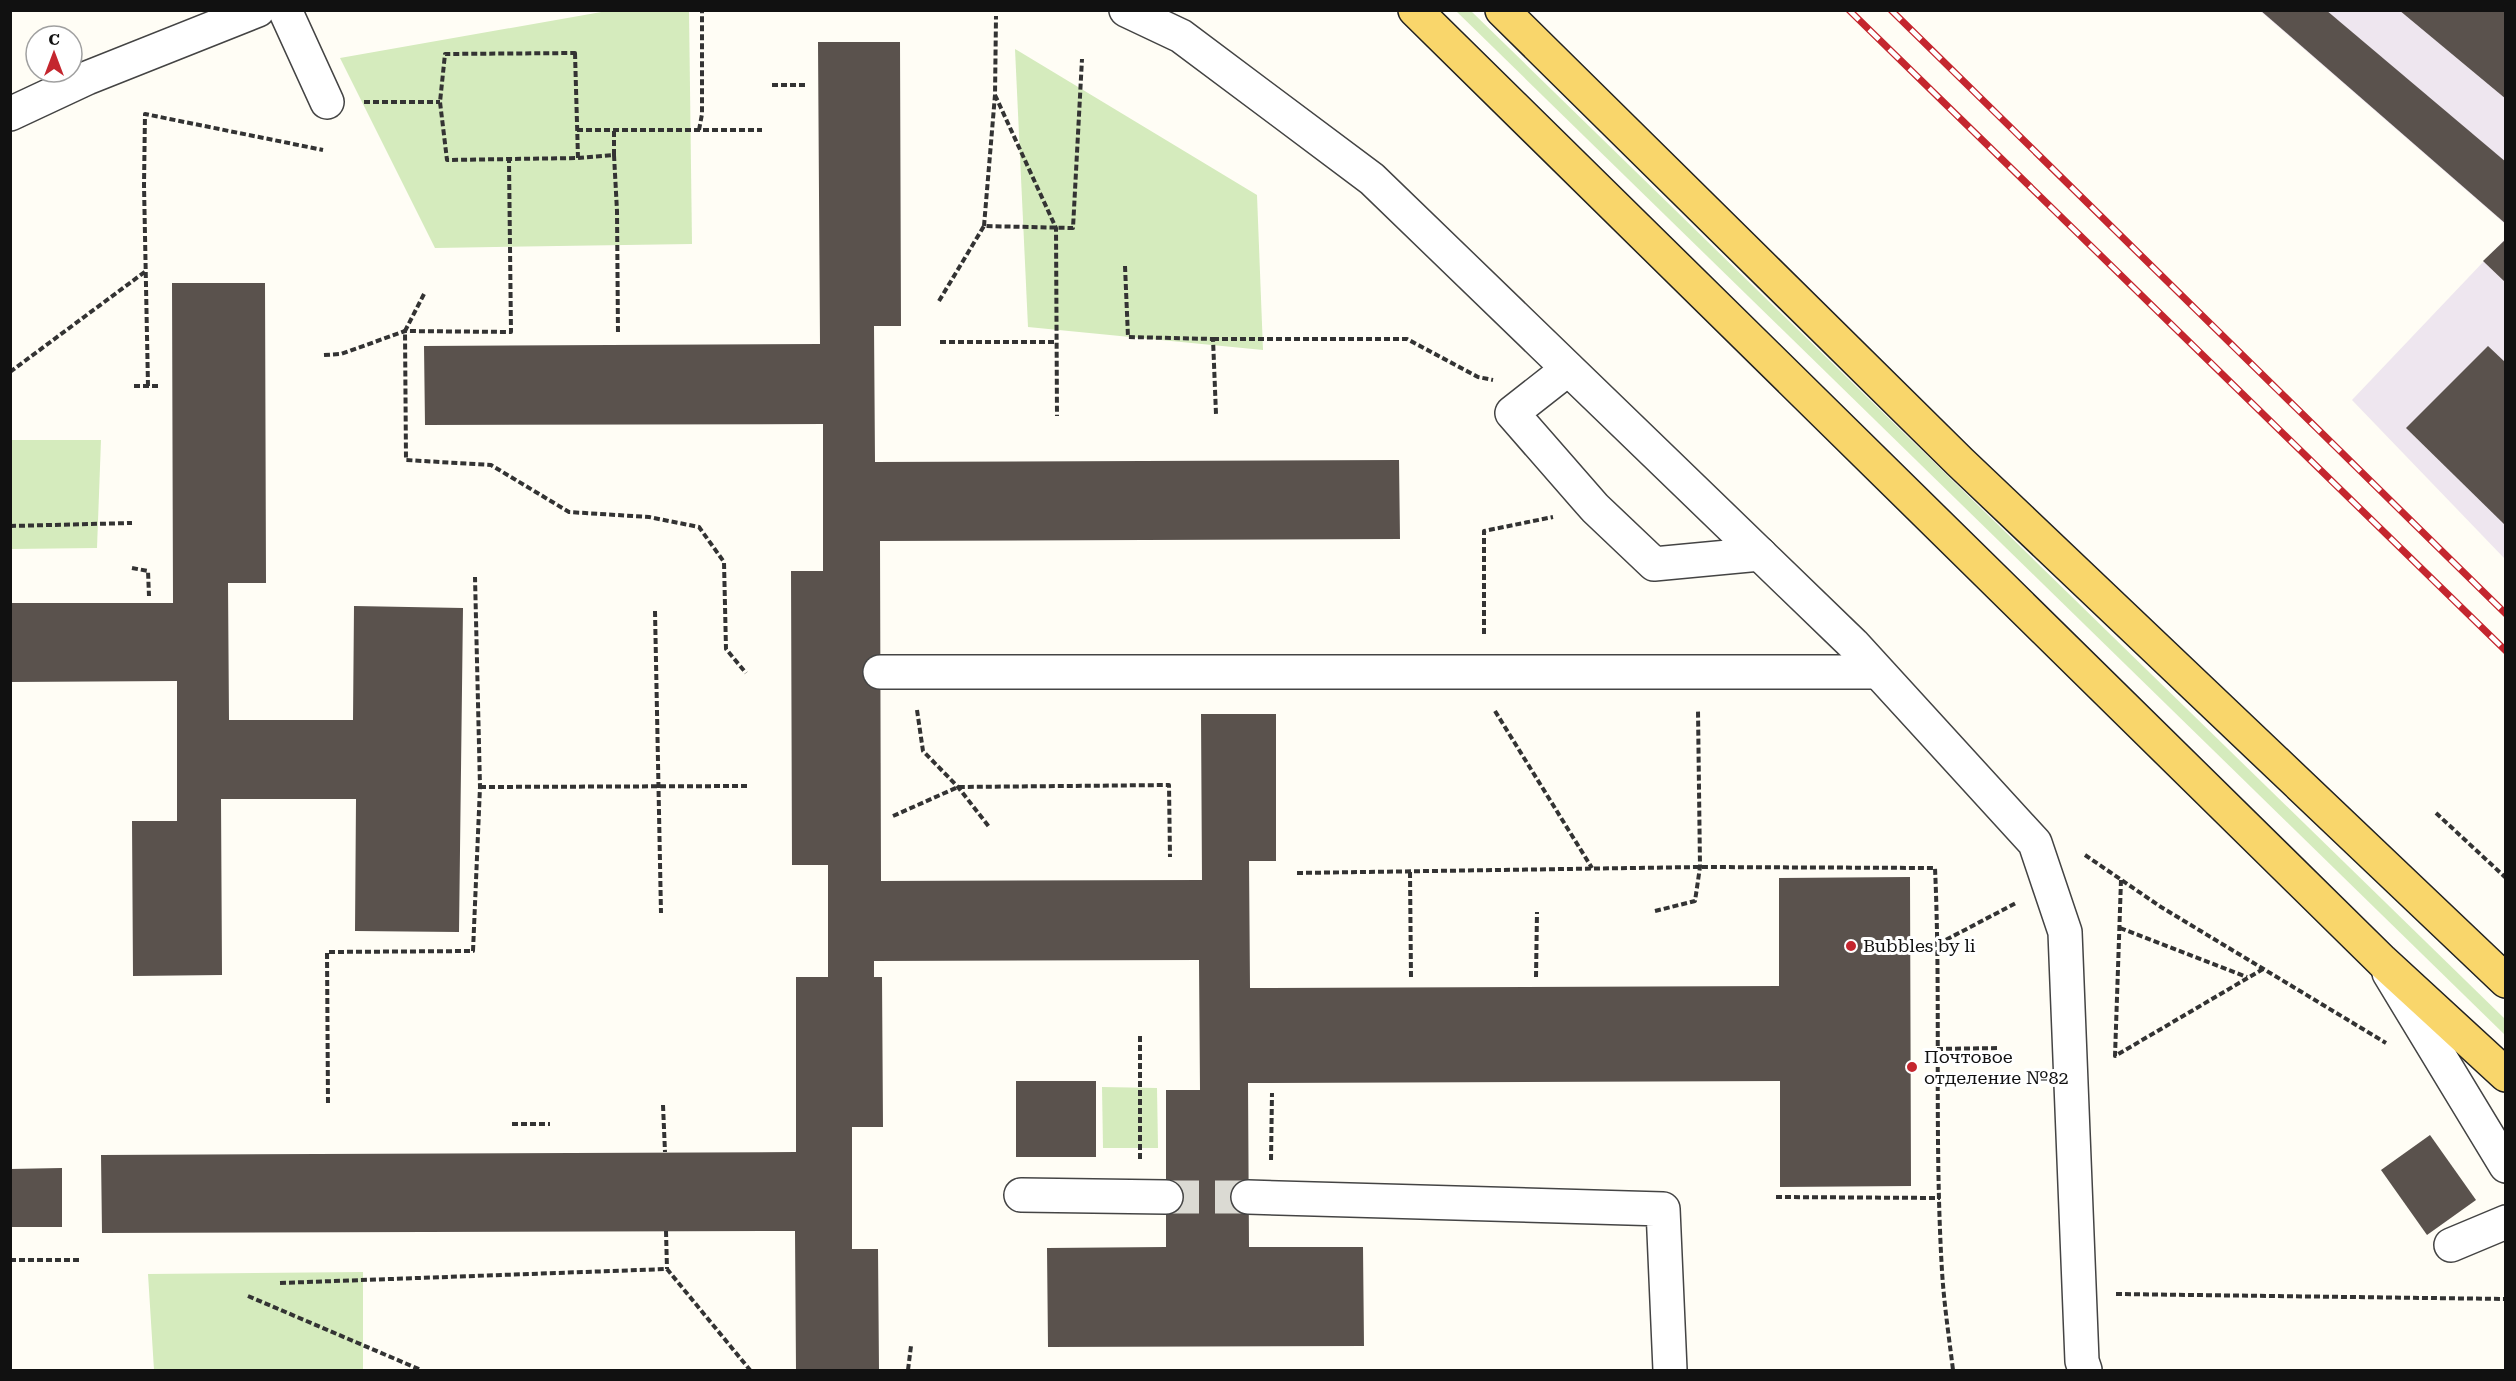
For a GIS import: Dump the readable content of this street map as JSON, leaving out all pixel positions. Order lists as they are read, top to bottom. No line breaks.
{"places":["Bubbles by li","Почтовое отделение №82"],"north":"top"}
